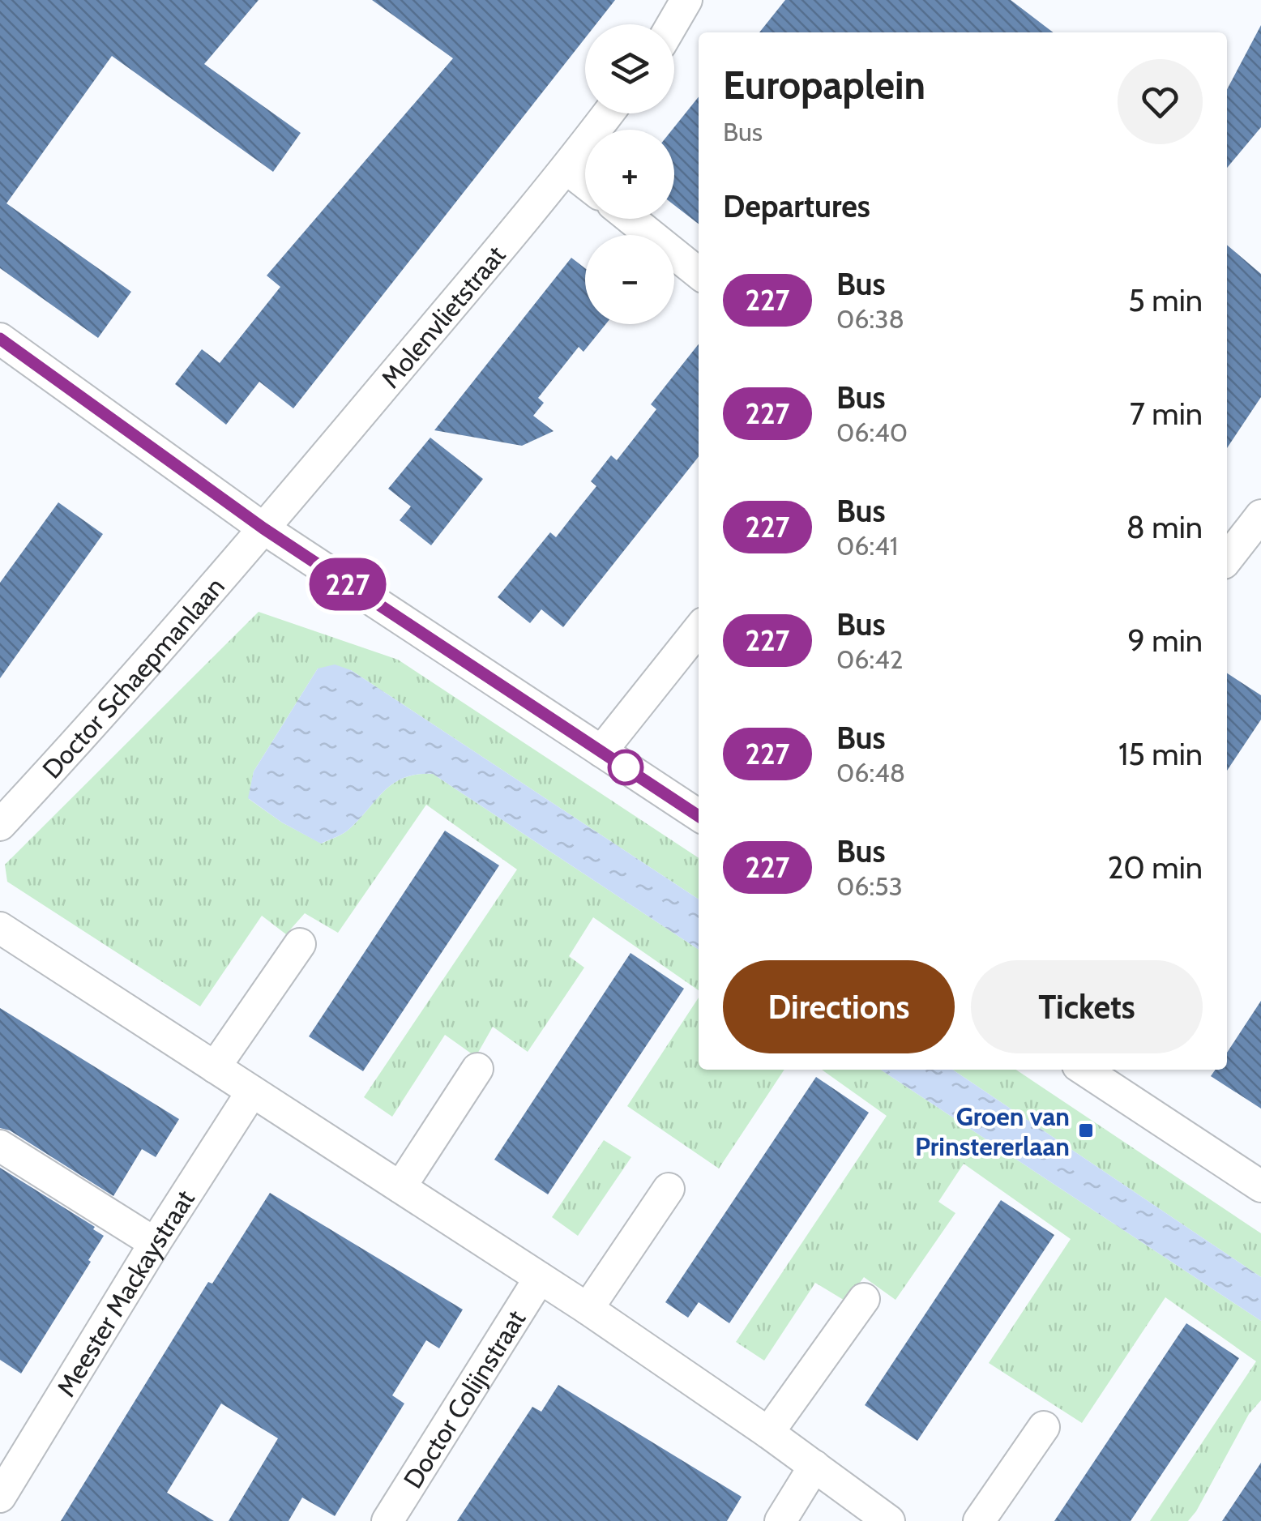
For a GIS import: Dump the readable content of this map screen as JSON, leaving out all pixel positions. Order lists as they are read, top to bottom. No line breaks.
{"streets":{"street":["Molenvlietstraat","Doctor Schaepmanlaan","Meester Mackaystraat","Doctor Colijnstraat"]},"crossings":[["Molenvlietstraat","Doctor Schaepmanlaan"]],"places":{"transit":["Groen van Prinstererlaan"]},"lines":["bus line 227"],"page":{"on_map":"227","map_buttons":["+","−"],"heading":[["Europaplein","Bus"],"Departures"],"list":[{"mark":"227","name":"Bus","note":"06:38","value":"5 min"},{"mark":"227","name":"Bus","note":"06:40","value":"7 min"},{"mark":"227","name":"Bus","note":"06:41","value":"8 min"},{"mark":"227","name":"Bus","note":"06:42","value":"9 min"},{"mark":"227","name":"Bus","note":"06:48","value":"15 min"},{"mark":"227","name":"Bus","note":"06:53","value":"20 min"}],"buttons":["Directions","Tickets"]}}
